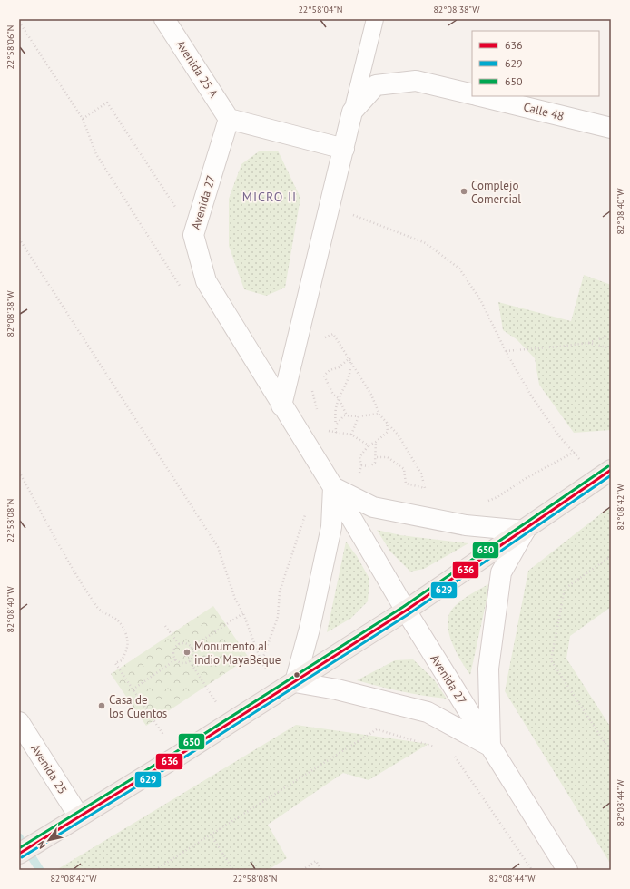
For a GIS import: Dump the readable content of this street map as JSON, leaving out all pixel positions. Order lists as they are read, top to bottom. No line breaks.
{"streets":{"street":["Avenida 25 A","Calle 48","Avenida 27","Avenida 25"]},"crossings":[["Avenida 25 A","Avenida 27"]],"districts":["MICRO II"],"places":["Complejo Comercial","Monumento al indio MayaBeque","Casa de los Cuentos"],"lines":["transit line 650","transit line 636","transit line 629"],"legend":["636","629","650"],"north":"bottom left","coordinates":["22°58'04\"N","82°08'38\"W","22°58'06\"N","82°08'40\"W","82°08'42\"W","22°58'08\"N","82°08'44\"W"]}
